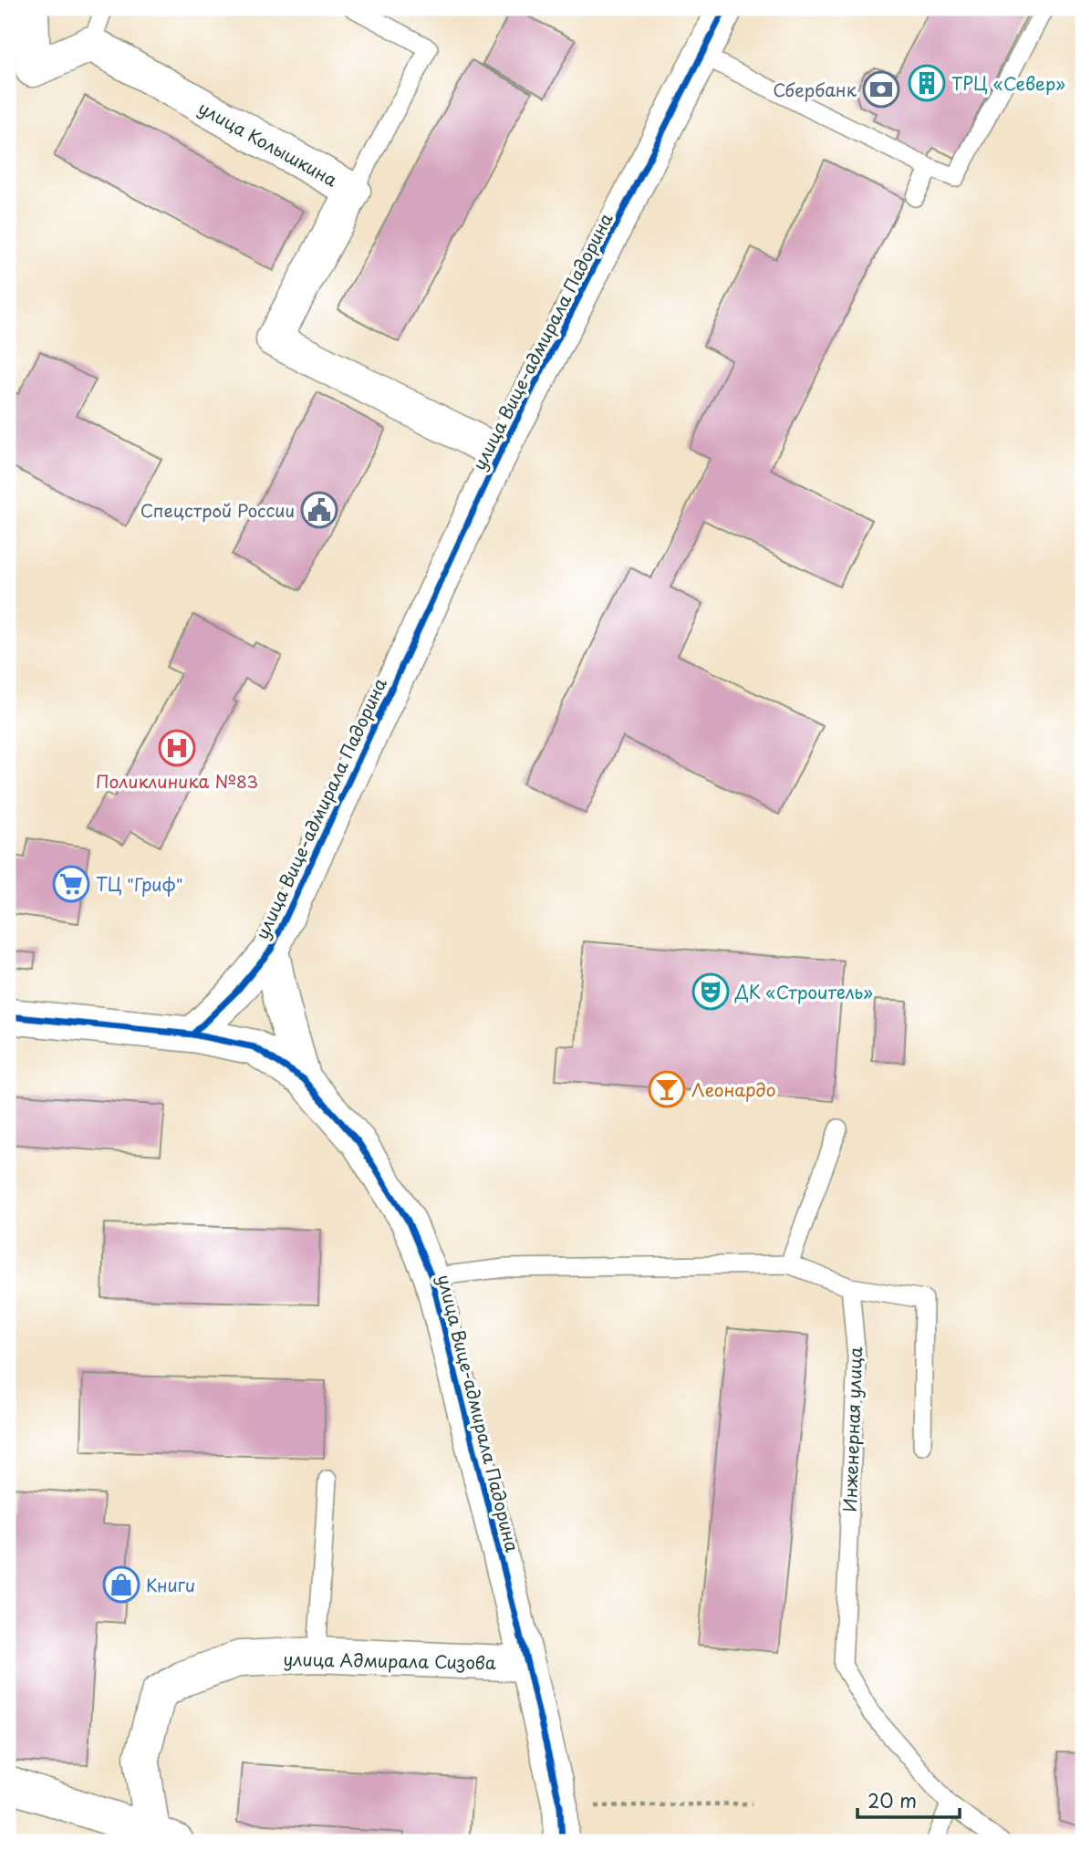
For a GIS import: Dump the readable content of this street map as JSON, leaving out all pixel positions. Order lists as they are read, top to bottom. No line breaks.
{"streets":{"street":["улица Колышкина","улица Вице-адмирала Падорина","улица Адмирала Сизова"],"lane":["Инженерная улица"]},"crossings":[["улица Колышкина","улица Вице-адмирала Падорина"],["улица Вице-адмирала Падорина","улица Адмирала Сизова"]],"places":{"building":["ТРЦ «Север»"],"bank":["Сбербанк"],"public building":["Спецстрой России"],"hospital":["Поликлиника №83"],"supermarket":["ТЦ \"Гриф\""],"theatre":["ДК «Строитель»"],"bar":["Леонардо"],"shop":["Книги"]},"scale_bar":"20 m"}
